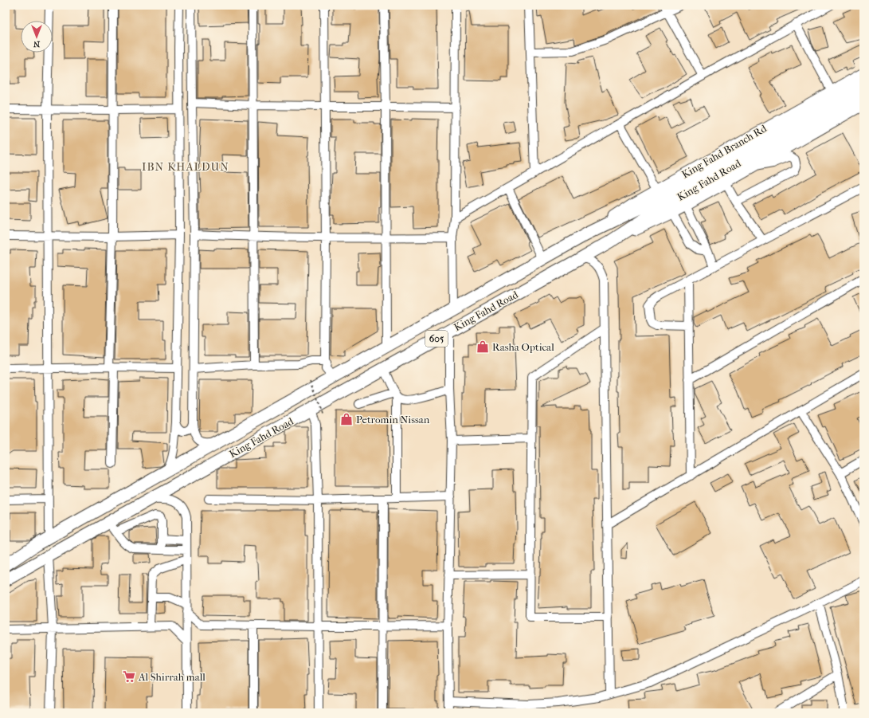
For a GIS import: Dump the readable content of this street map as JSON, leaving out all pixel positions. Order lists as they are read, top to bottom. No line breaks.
{"streets":{"highway":["King Fahd Road","605"],"main road":["King Fahd Branch Rd"]},"crossings":[["King Fahd Branch Rd","King Fahd Road"]],"districts":["IBN KHALDUN"],"places":{"shop":["Rasha Optical","Petromin Nissan"],"supermarket":["Al Shirrah mall"]},"north":"bottom"}
